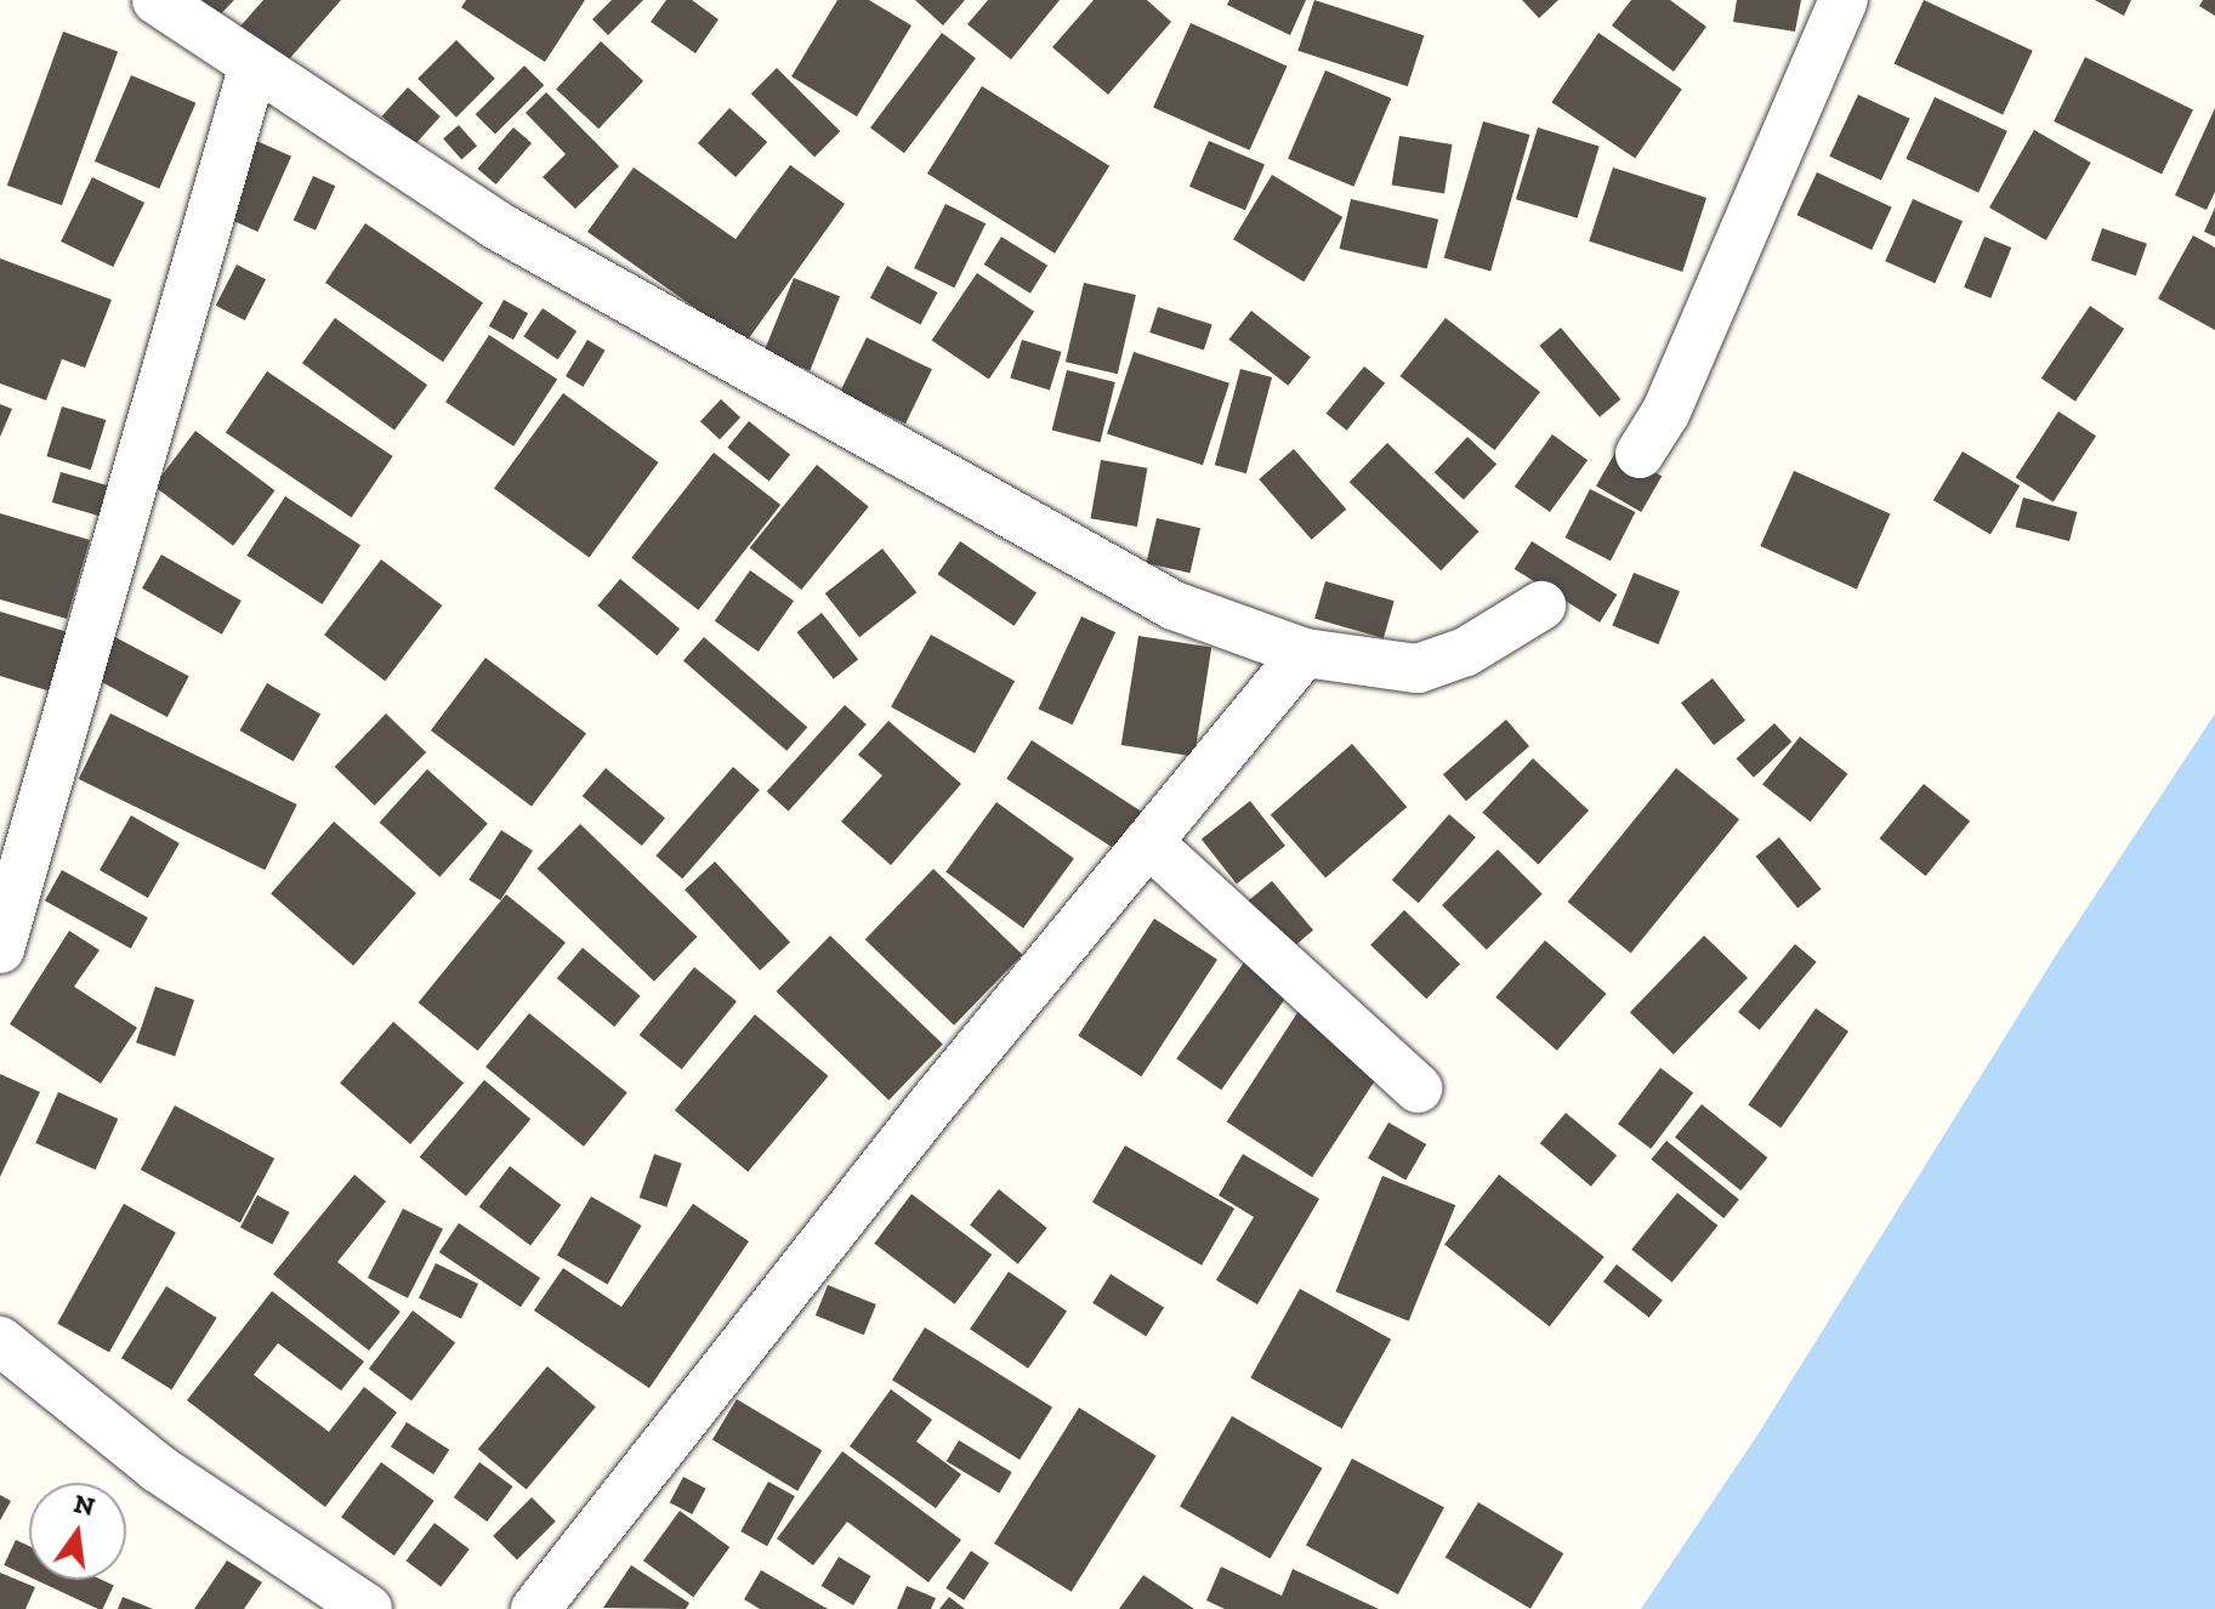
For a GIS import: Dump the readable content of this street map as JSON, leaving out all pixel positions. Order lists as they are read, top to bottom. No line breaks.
{"north":"top"}
